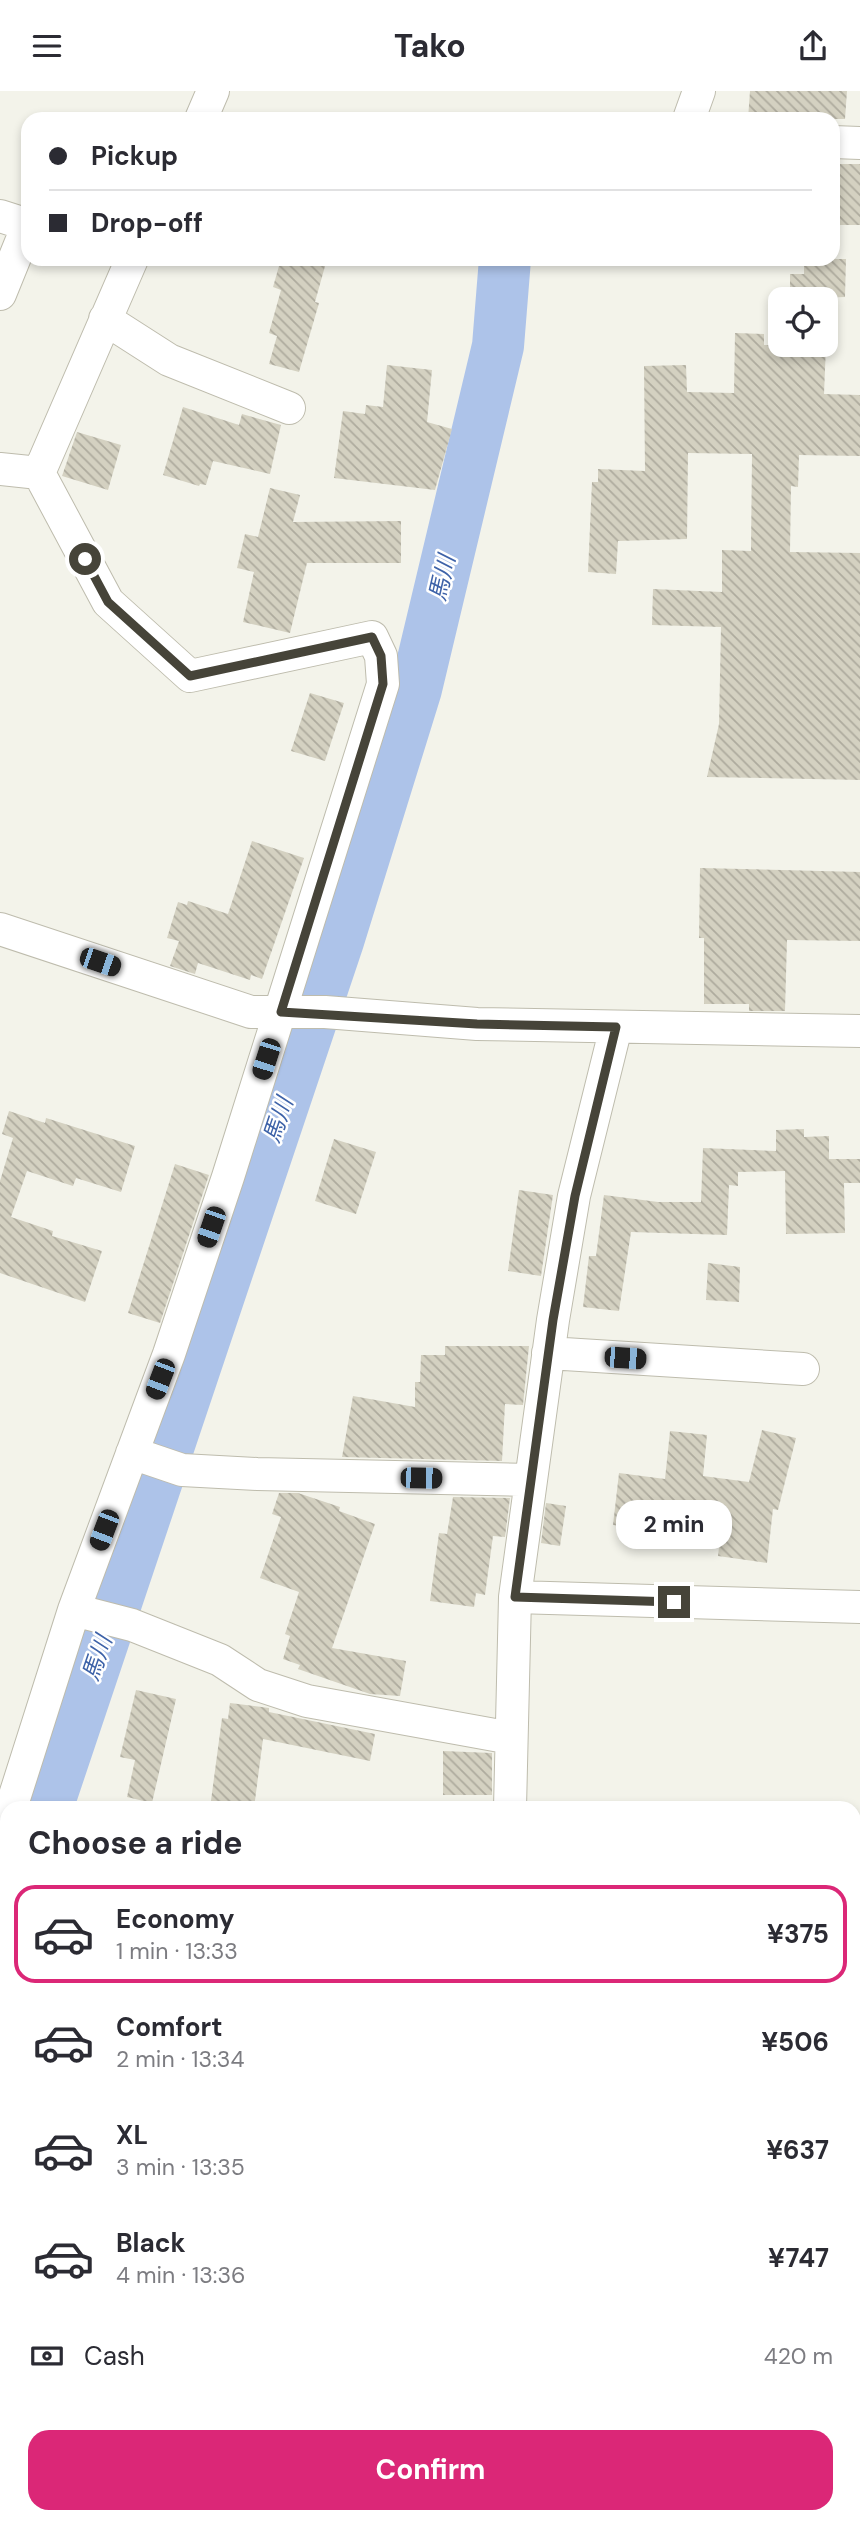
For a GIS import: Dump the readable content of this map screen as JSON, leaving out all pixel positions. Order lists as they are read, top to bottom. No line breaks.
{"water":["馬川"],"page":{"header":"Tako","banner":["Pickup","Drop-off"],"bubble":"2 min","heading":"Choose a ride","list":[{"name":"Economy","note":"1 min · 13:33","value":"¥375"},{"name":"Comfort","note":"2 min · 13:34","value":"¥506"},{"name":"XL","note":"3 min · 13:35","value":"¥637"},{"name":"Black","note":"4 min · 13:36","value":"¥747"}],"pay":["Cash","420 m"],"buttons":"Confirm"}}
